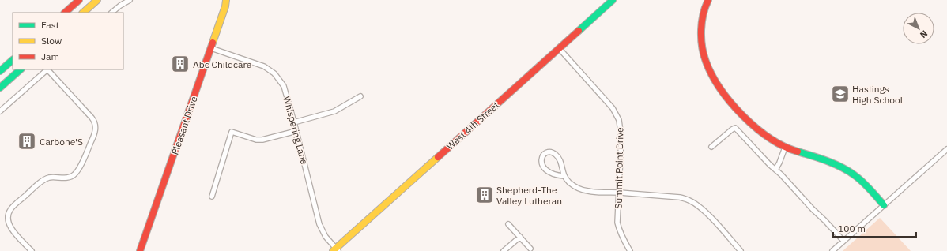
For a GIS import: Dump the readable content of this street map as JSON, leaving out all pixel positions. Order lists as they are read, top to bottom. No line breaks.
{"streets":{"main road":["Pleasant Drive","West 4th Street"],"street":["Whispering Lane","Summit Point Drive"]},"crossings":[["Pleasant Drive","Whispering Lane"],["West 4th Street","Whispering Lane"],["West 4th Street","Summit Point Drive"]],"places":{"building":["Abc Childcare","Carbone'S","Shepherd-The Valley Lutheran"],"school or university":["Hastings High School"]},"legend":["Fast","Slow","Jam"],"scale_bar":"100 m","north":"bottom right"}
